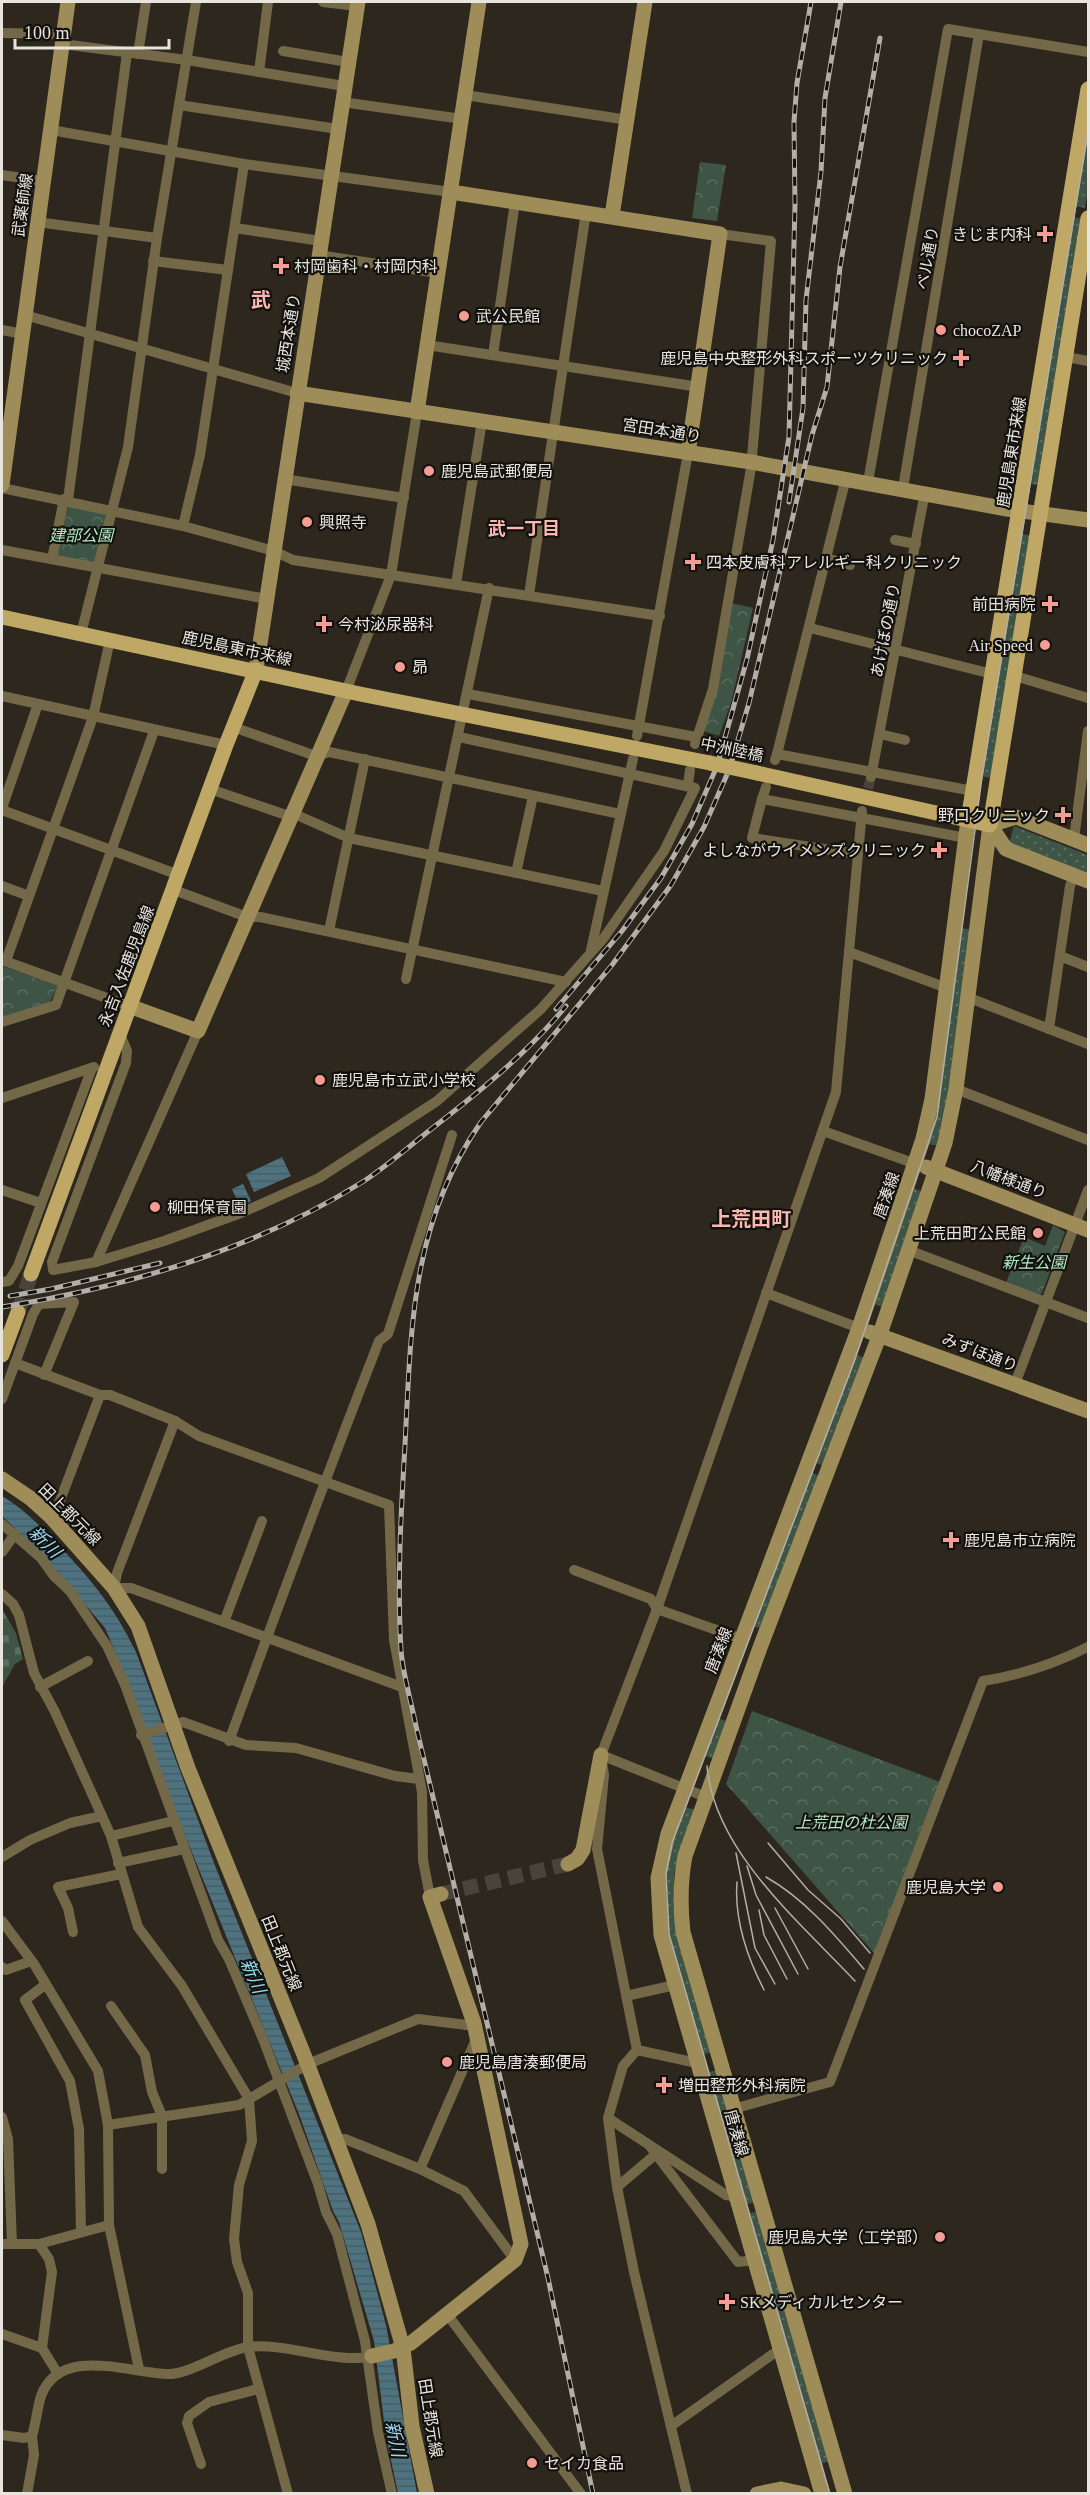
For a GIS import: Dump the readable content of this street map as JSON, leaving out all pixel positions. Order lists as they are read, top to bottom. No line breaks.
{"streets":{"main road":["鹿児島東市来線","中洲陸橋","永吉入佐鹿児島線"],"street":["武薬師線","ベル通り","城西本通り","宮田本通り","あけぼの通り","八幡様通り","唐湊線","みずほ通り","田上郡元線"]},"crossings":[["ベル通り","宮田本通り"],["城西本通り","宮田本通り"],["城西本通り","鹿児島東市来線"],["城西本通り","永吉入佐鹿児島線"],["宮田本通り","鹿児島東市来線"],["宮田本通り","あけぼの通り"],["鹿児島東市来線","中洲陸橋"],["鹿児島東市来線","永吉入佐鹿児島線"],["鹿児島東市来線","唐湊線"],["中洲陸橋","唐湊線"],["八幡様通り","唐湊線"],["唐湊線","みずほ通り"]],"districts":["武","武一丁目","上荒田町"],"water":["新川"],"parks":["建部公園","新生公園","上荒田の杜公園"],"places":{"health":["きじま内科","村岡歯科・村岡内科","鹿児島中央整形外科スポーツクリニック","四本皮膚科アレルギー科クリニック","前田病院","今村泌尿器科","野口クリニック","よしながウイメンズクリニック","鹿児島市立病院","増田整形外科病院","SKメディカルセンター"],"other":["武公民館","chocoZAP","鹿児島武郵便局","興照寺","Air Speed","昴","鹿児島市立武小学校","柳田保育園","上荒田町公民館","鹿児島大学","鹿児島唐湊郵便局","鹿児島大学（工学部）","セイカ食品"]},"scale_bar":"100 m"}
